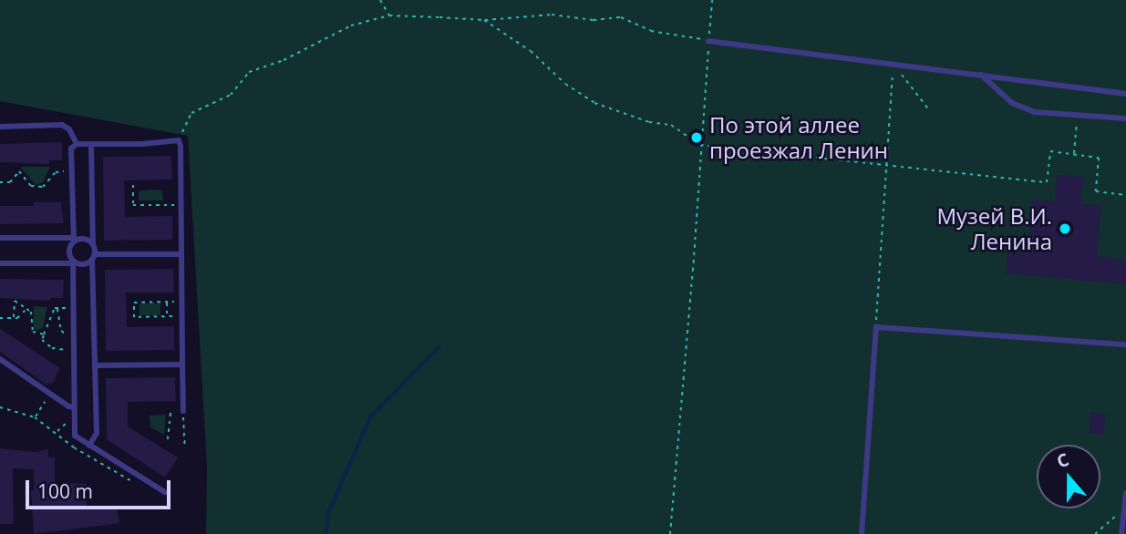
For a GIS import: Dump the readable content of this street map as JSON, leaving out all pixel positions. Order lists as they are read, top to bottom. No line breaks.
{"places":["По этой аллее проезжал Ленин","Музей В.И. Ленина"],"scale_bar":"100 m","north":"top"}
